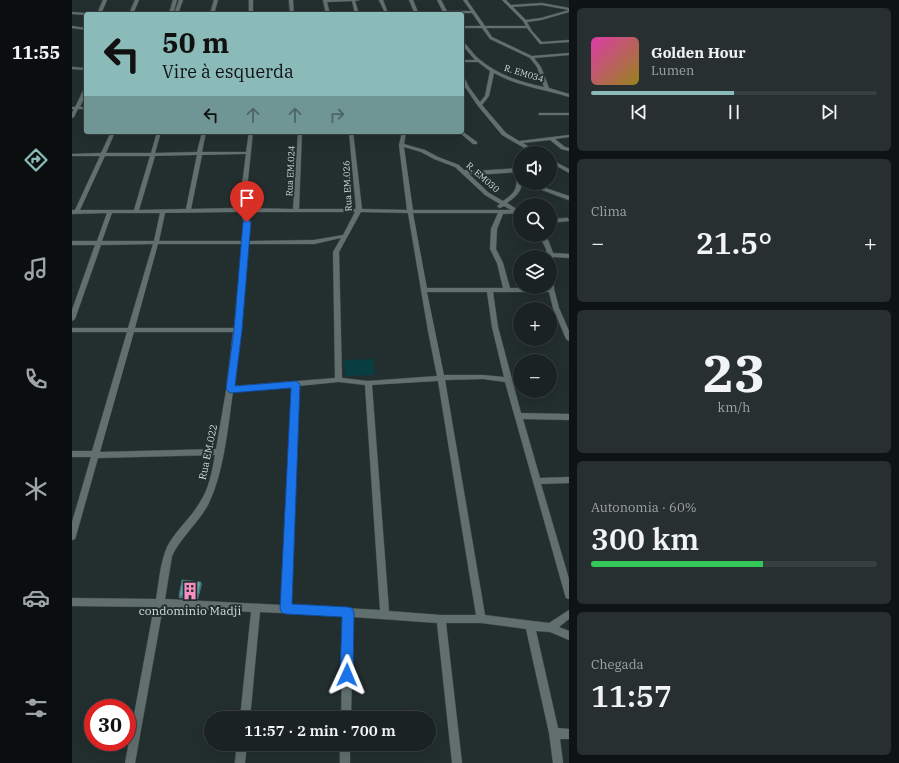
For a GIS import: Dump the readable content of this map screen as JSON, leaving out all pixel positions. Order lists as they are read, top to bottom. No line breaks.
{"streets":{"street":["R. EM034","Rua EM.024","R. EM030","Rua EM.026","Rua EM.022"]},"places":{"building":["condominio Madji"]},"page":{"tabs":"11:55","turn":["50 m","Vire à esquerda"],"song":["Golden Hour","Lumen"],"map_buttons":["+","−"],"tile":["Clima",["23","km/h"],["Autonomia · 60%","300 km"],["Chegada","11:57"]],"heat":["−","21.5°","+"],"limit":"30","trip":"11:57 · 2 min · 700 m"}}
